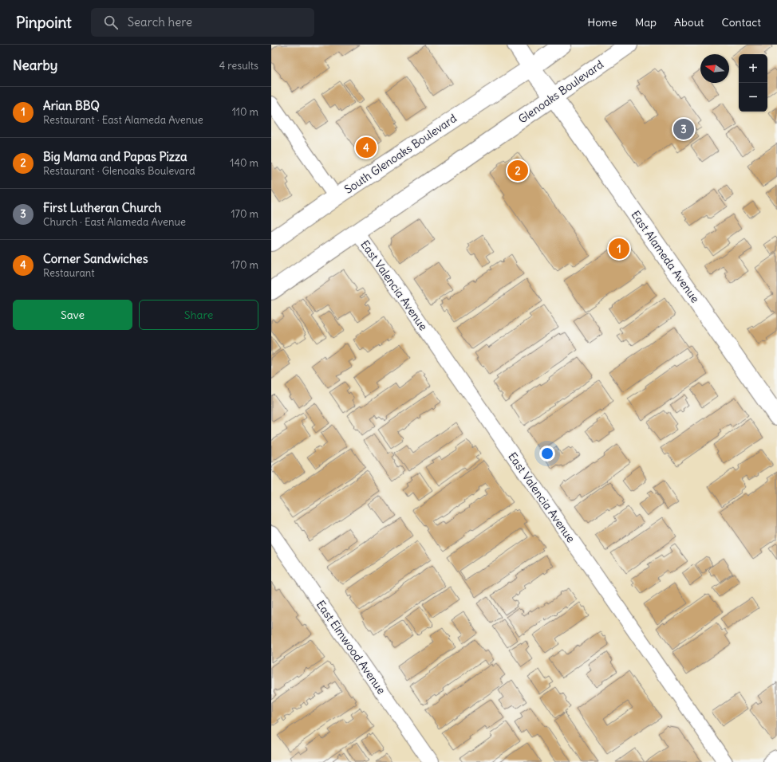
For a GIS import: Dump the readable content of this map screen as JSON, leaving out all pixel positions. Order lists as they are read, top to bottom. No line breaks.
{"streets":{"main road":["Glenoaks Boulevard","South Glenoaks Boulevard","East Alameda Avenue"],"street":["East Valencia Avenue","East Elmwood Avenue"]},"crossings":[["Glenoaks Boulevard","East Alameda Avenue"],["Glenoaks Boulevard","East Valencia Avenue"],["South Glenoaks Boulevard","East Alameda Avenue"]],"north":"left","page":{"header":"Pinpoint","search":"Search here","nav":["Home","Map","About","Contact"],"heading":["Nearby","4 results"],"map_buttons":["+","−"],"list":[{"mark":"1","name":"Arian BBQ","note":"Restaurant · East Alameda Avenue","value":"110 m"},{"mark":"2","name":"Big Mama and Papas Pizza","note":"Restaurant · Glenoaks Boulevard","value":"140 m"},{"mark":"3","name":"First Lutheran Church","note":"Church · East Alameda Avenue","value":"170 m"},{"mark":"4","name":"Corner Sandwiches","note":"Restaurant","value":"170 m"}],"pins":["3","4","2","1"],"buttons":["Save","Share"]}}
